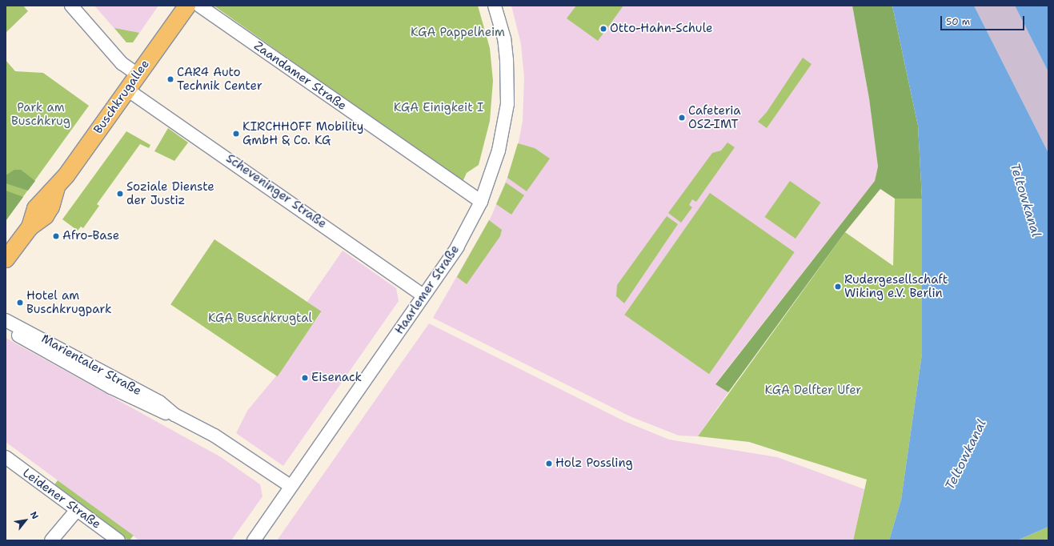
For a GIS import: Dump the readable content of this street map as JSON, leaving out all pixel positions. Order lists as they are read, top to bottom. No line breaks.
{"streets":{"main road":["Buschkrugallee"],"street":["Zaandamer Straße","Scheveninger Straße","Haarlemer Straße","Marientaler Straße","Leidener Straße"]},"crossings":[["Zaandamer Straße","Haarlemer Straße"],["Buschkrugallee","Scheveninger Straße"],["Scheveninger Straße","Haarlemer Straße"],["Haarlemer Straße","Marientaler Straße"]],"water":["Teltowkanal"],"parks":["KGA Pappelheim","Park am Buschkrug","KGA Einigkeit I","KGA Buschkrugtal","KGA Delfter Ufer"],"places":["Otto-Hahn-Schule","CAR4 Auto Technik Center","Cafeteria OSZ-IMT","KIRCHHOFF Mobility GmbH & Co. KG","Soziale Dienste der Justiz","Afro-Base","Rudergesellschaft Wiking e.V. Berlin","Hotel am Buschkrugpark","Eisenack","Holz Possling"],"scale_bar":"50 m","north":"top right"}
